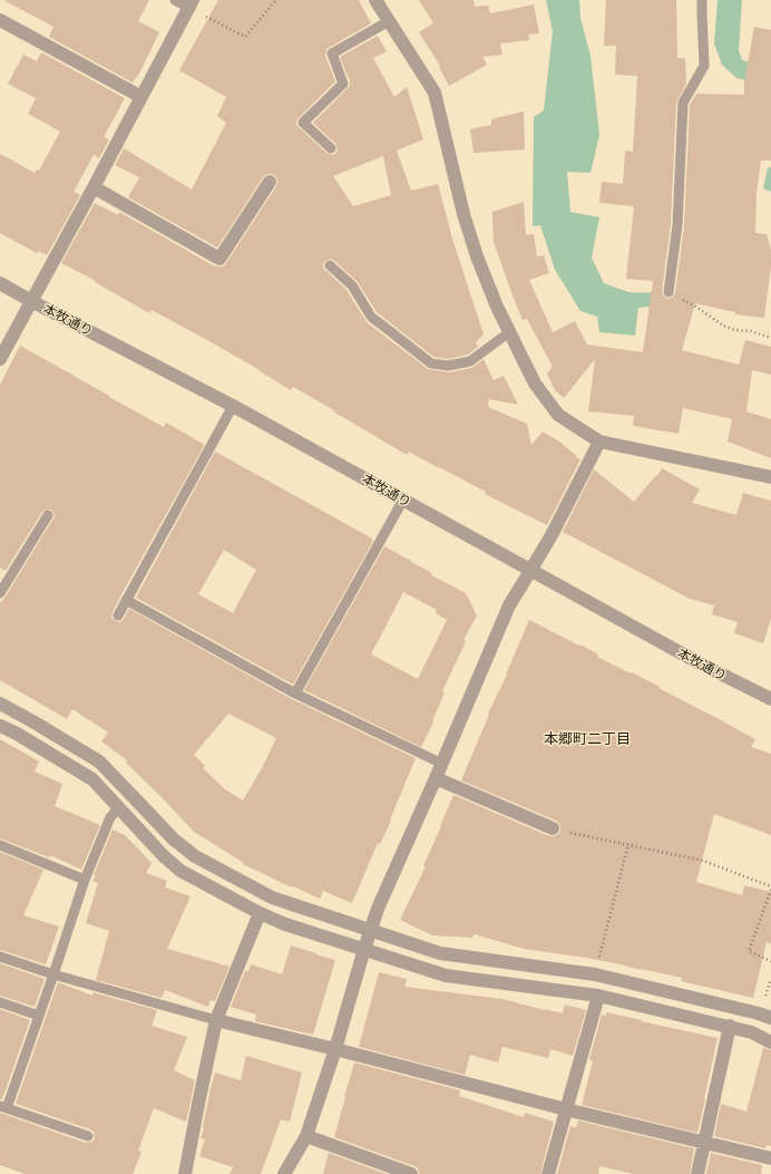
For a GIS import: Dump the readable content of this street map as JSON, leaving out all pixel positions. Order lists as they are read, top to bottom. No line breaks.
{"streets":{"street":["本牧通り"]},"districts":["本郷町二丁目"]}
